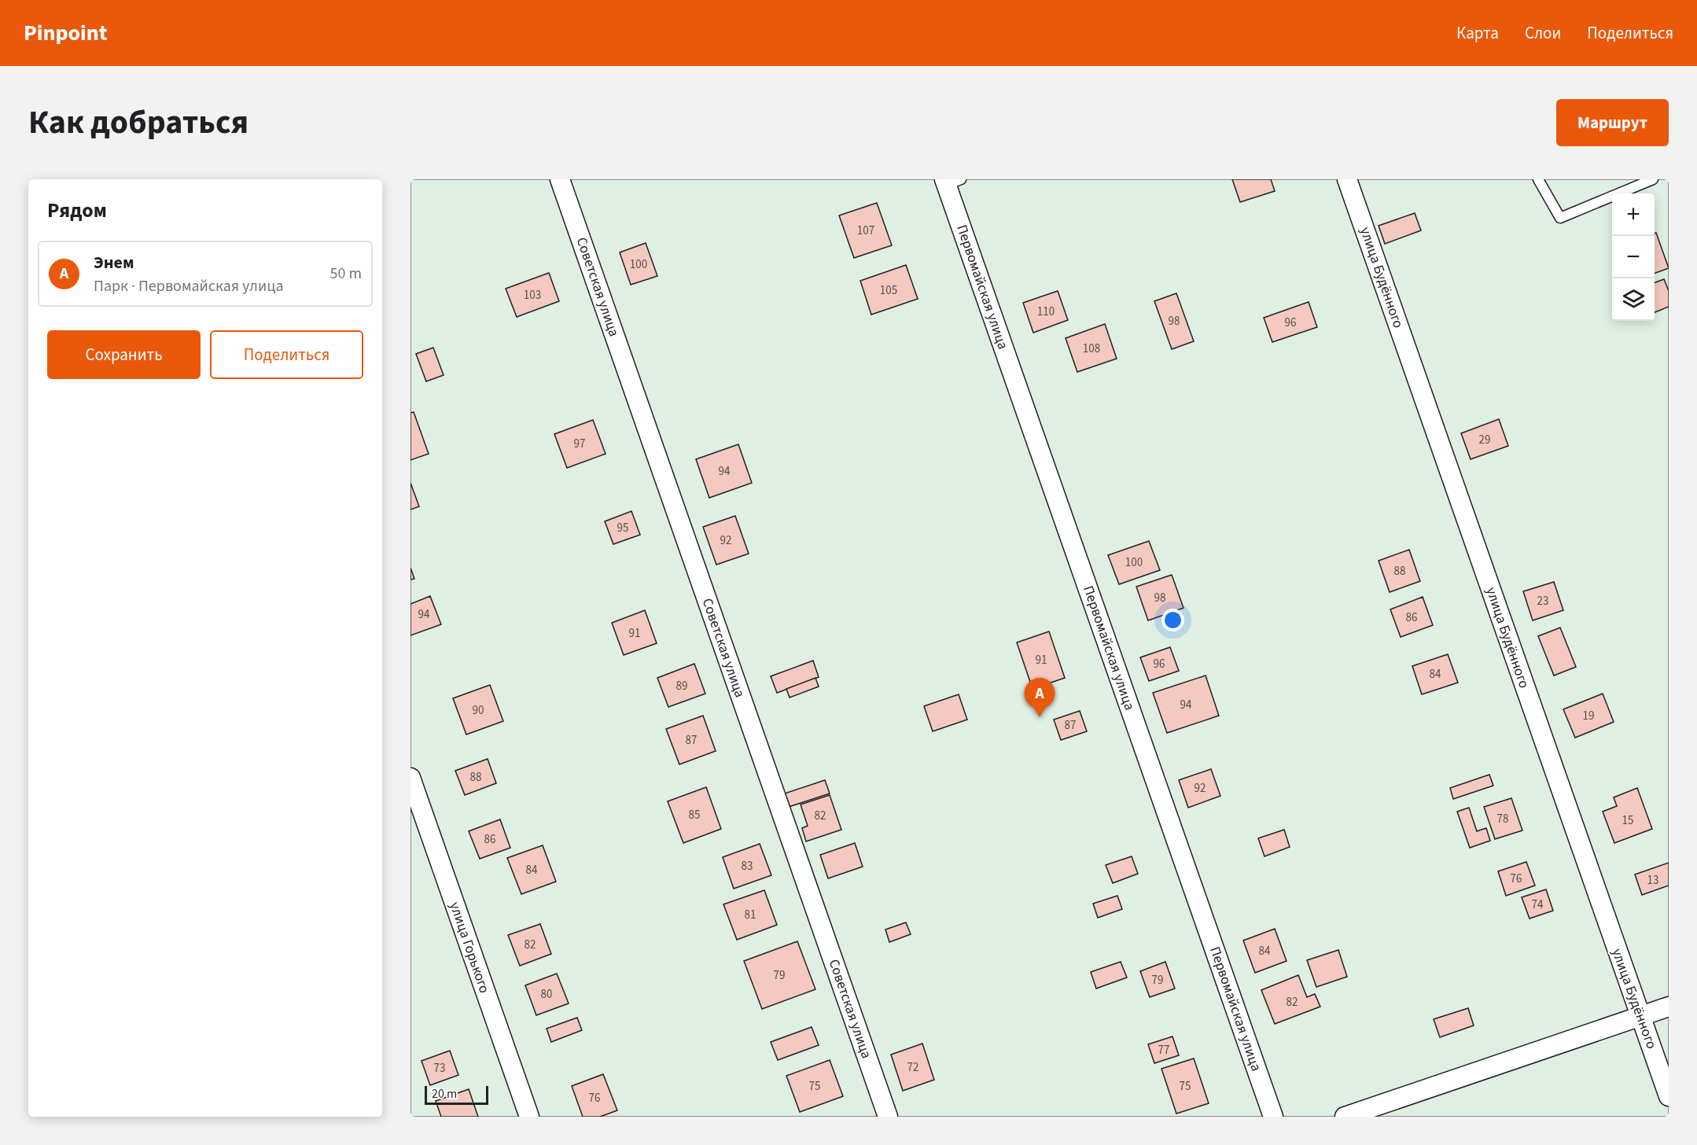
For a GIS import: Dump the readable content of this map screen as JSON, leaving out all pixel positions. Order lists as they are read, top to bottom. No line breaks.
{"streets":{"street":["улица Будённого","Советская улица","Первомайская улица","улица Горького"]},"house_numbers":["107","100","105","103","110","98","96","108","29","97","94","95","92","100","88","98","23","94","86","91","91","96","84","89","94","90","19","87","87","88","92","85","82","78","15","86","83","84","76","13","74","81","82","84","79","79","80","82","77","72","73","75","75","76"],"scale_bar":"20 m","page":{"header":"Pinpoint","nav":["Карта","Слои","Поделиться"],"title":"Как добраться","buttons":["Маршрут",["Сохранить","Поделиться"]],"heading":"Рядом","map_buttons":["+","−"],"list":[{"mark":"A","name":"Энем","note":"Парк · Первомайская улица","value":"50 m"}],"pins":"A","scale":"20 m"}}
